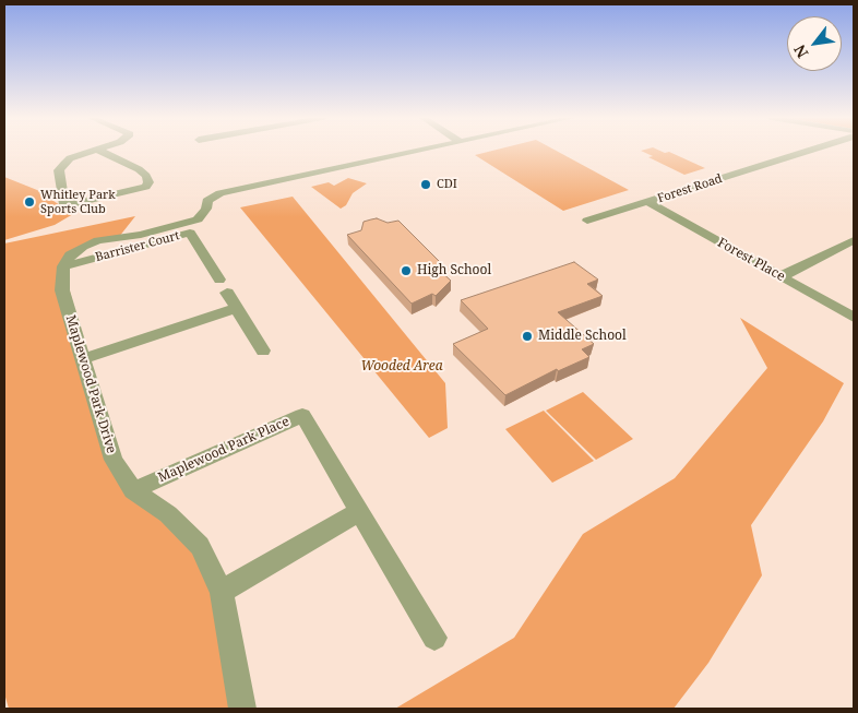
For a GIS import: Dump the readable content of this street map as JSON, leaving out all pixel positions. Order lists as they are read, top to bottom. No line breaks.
{"streets":{"street":["Forest Road","Barrister Court","Forest Place","Maplewood Park Drive","Maplewood Park Place"]},"crossings":[["Forest Road","Forest Place"],["Barrister Court","Maplewood Park Drive"],["Maplewood Park Drive","Maplewood Park Place"]],"parks":["Wooded Area"],"places":["CDI","Whitley Park Sports Club","High School","Middle School"],"north":"bottom left"}
